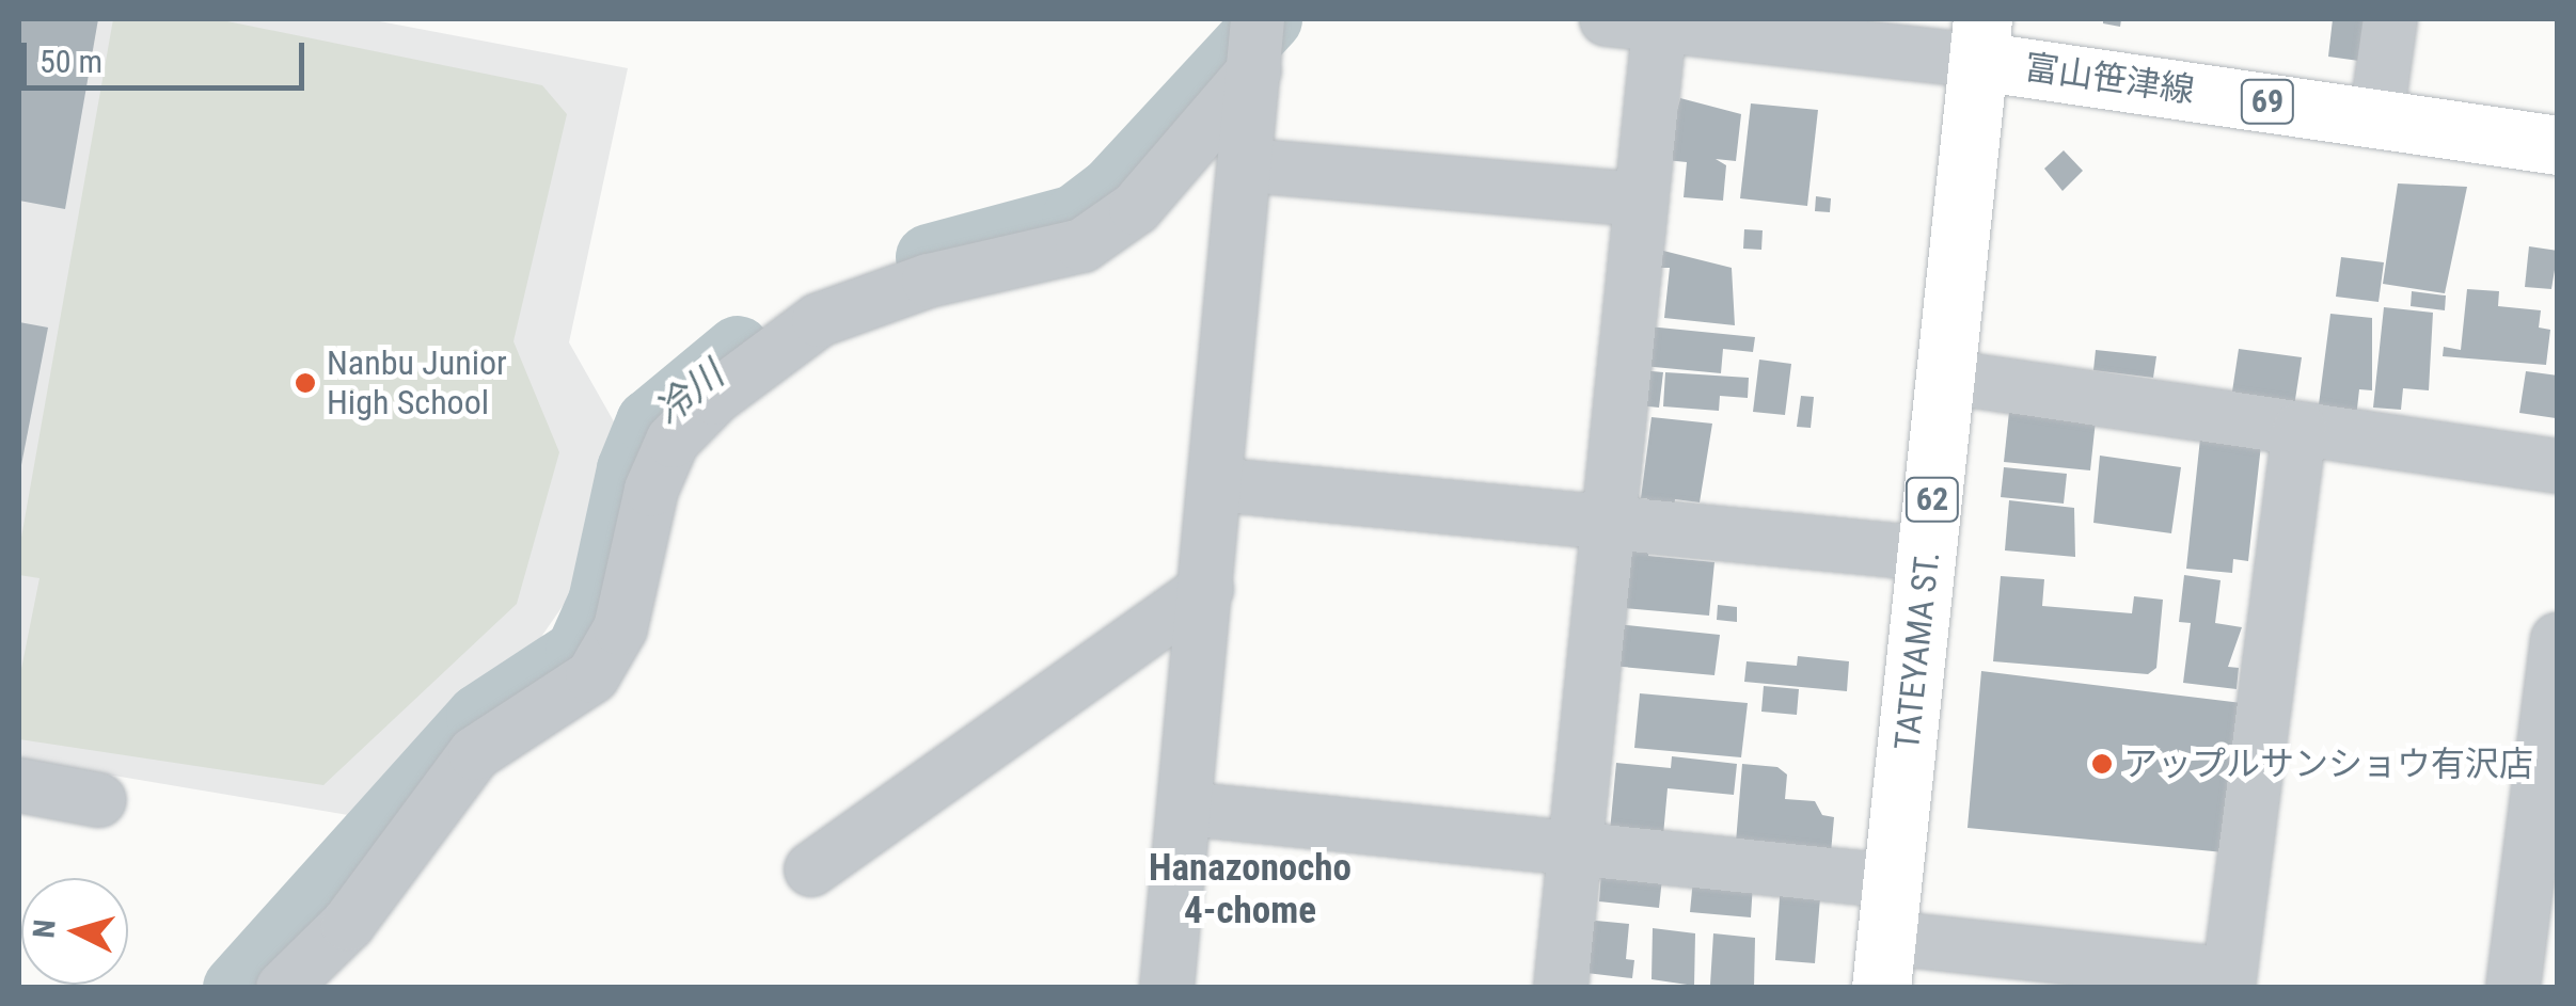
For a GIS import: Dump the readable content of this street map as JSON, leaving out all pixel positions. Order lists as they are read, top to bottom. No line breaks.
{"streets":{"main road":["富山笹津線","69","62","TATEYAMA ST."]},"crossings":[["富山笹津線","TATEYAMA ST."]],"districts":["Hanazonocho 4-chome"],"water":["冷川"],"places":["Nanbu Junior High School","アップルサンショウ有沢店"],"scale_bar":"50 m","north":"left"}
